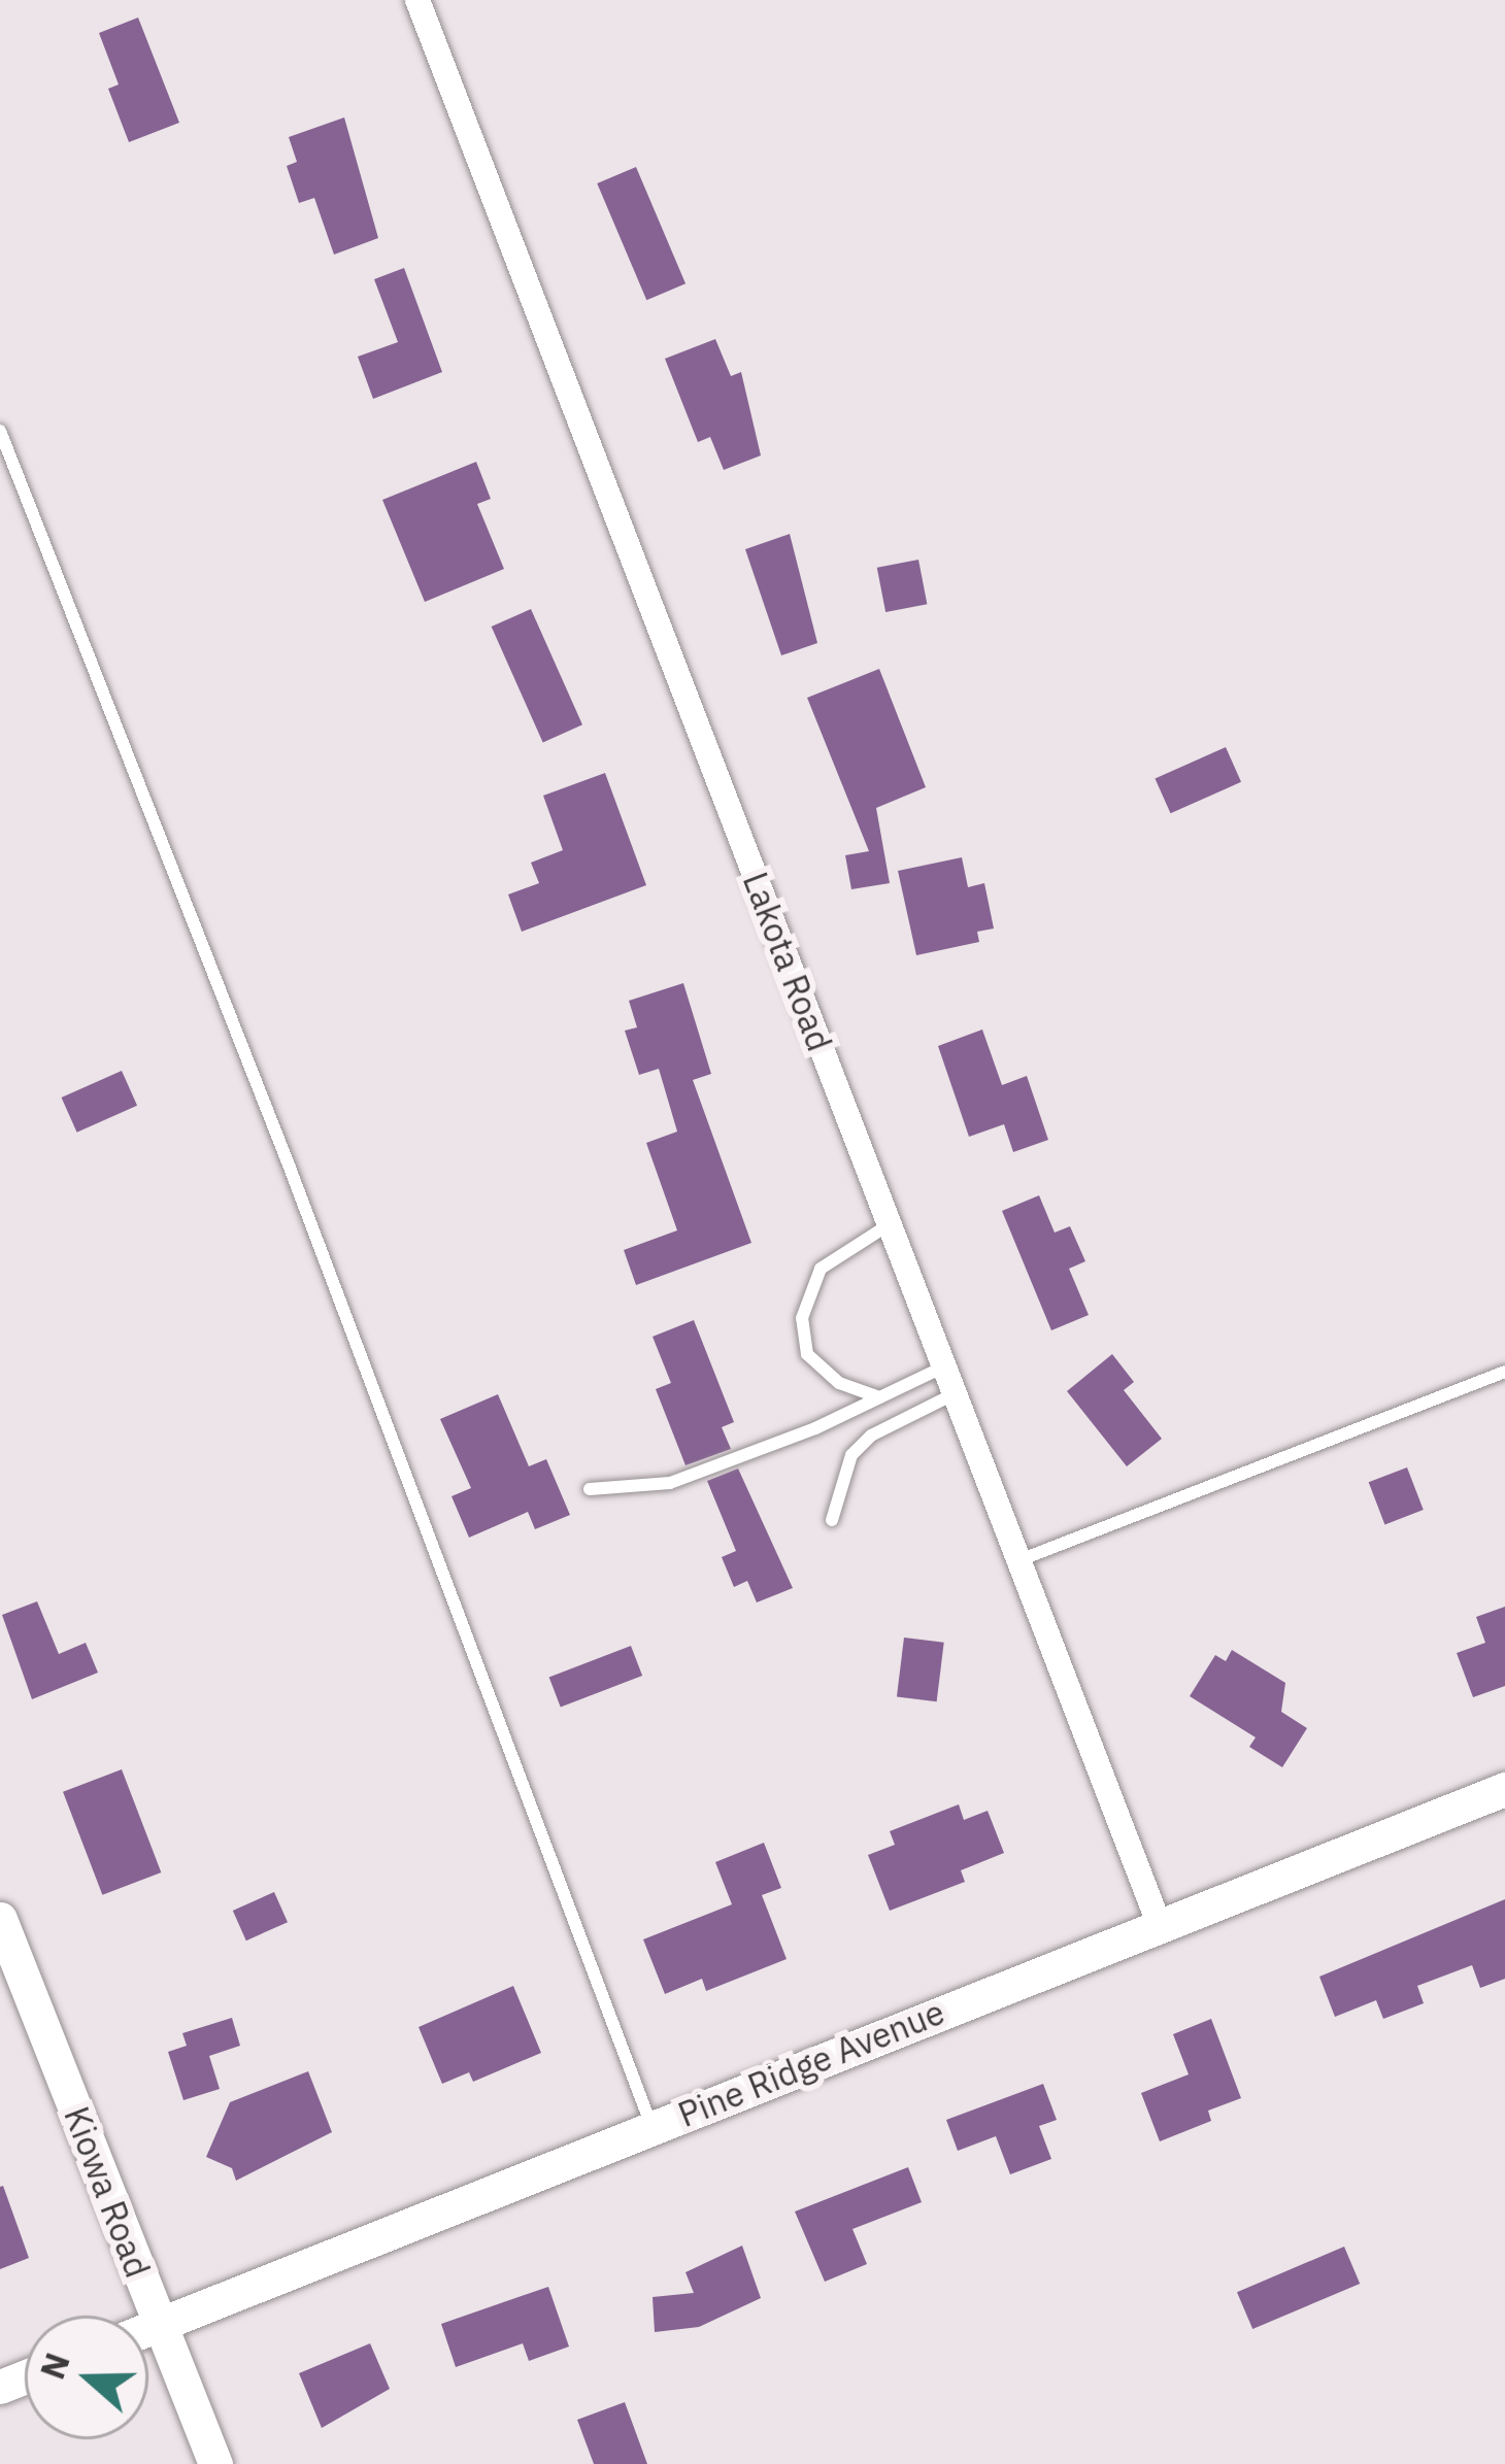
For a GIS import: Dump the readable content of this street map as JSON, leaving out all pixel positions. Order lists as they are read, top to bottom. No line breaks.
{"streets":{"street":["Lakota Road","Pine Ridge Avenue","Kiowa Road"]},"crossings":[["Lakota Road","Pine Ridge Avenue"],["Pine Ridge Avenue","Kiowa Road"]],"north":"left"}
